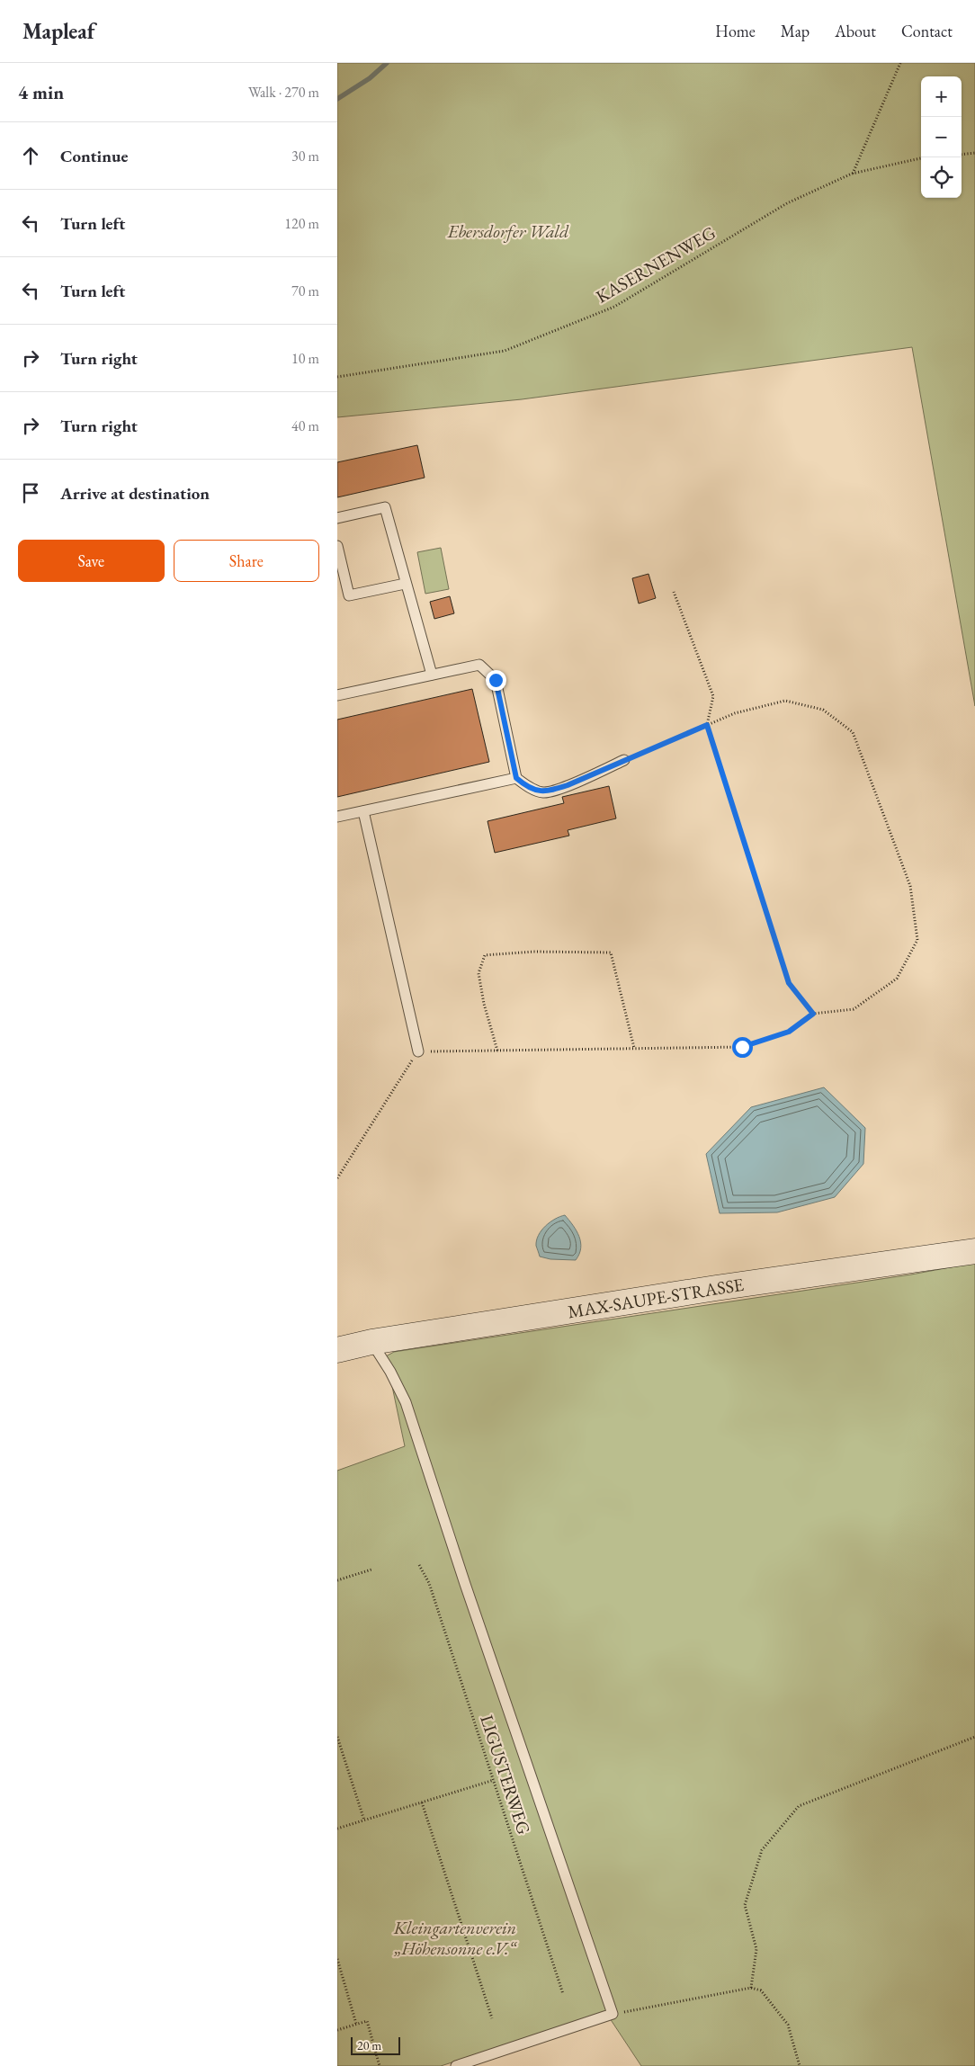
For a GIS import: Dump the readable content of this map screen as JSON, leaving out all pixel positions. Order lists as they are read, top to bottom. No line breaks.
{"streets":{"street":["MAX-SAUPE-STRASSE"],"path":["KASERNENWEG","LIGUSTERWEG"]},"parks":["Ebersdorfer Wald","Kleingartenverein „Höhensonne e.V.“"],"scale_bar":"20 m","page":{"header":"Mapleaf","nav":["Home","Map","About","Contact"],"heading":["4 min","Walk · 270 m"],"map_buttons":["+","−"],"list":[["Continue","30 m"],["Turn left","120 m"],["Turn left","70 m"],["Turn right","10 m"],["Turn right","40 m"],"Arrive at destination"],"buttons":["Save","Share"],"scale":"20 m"}}
